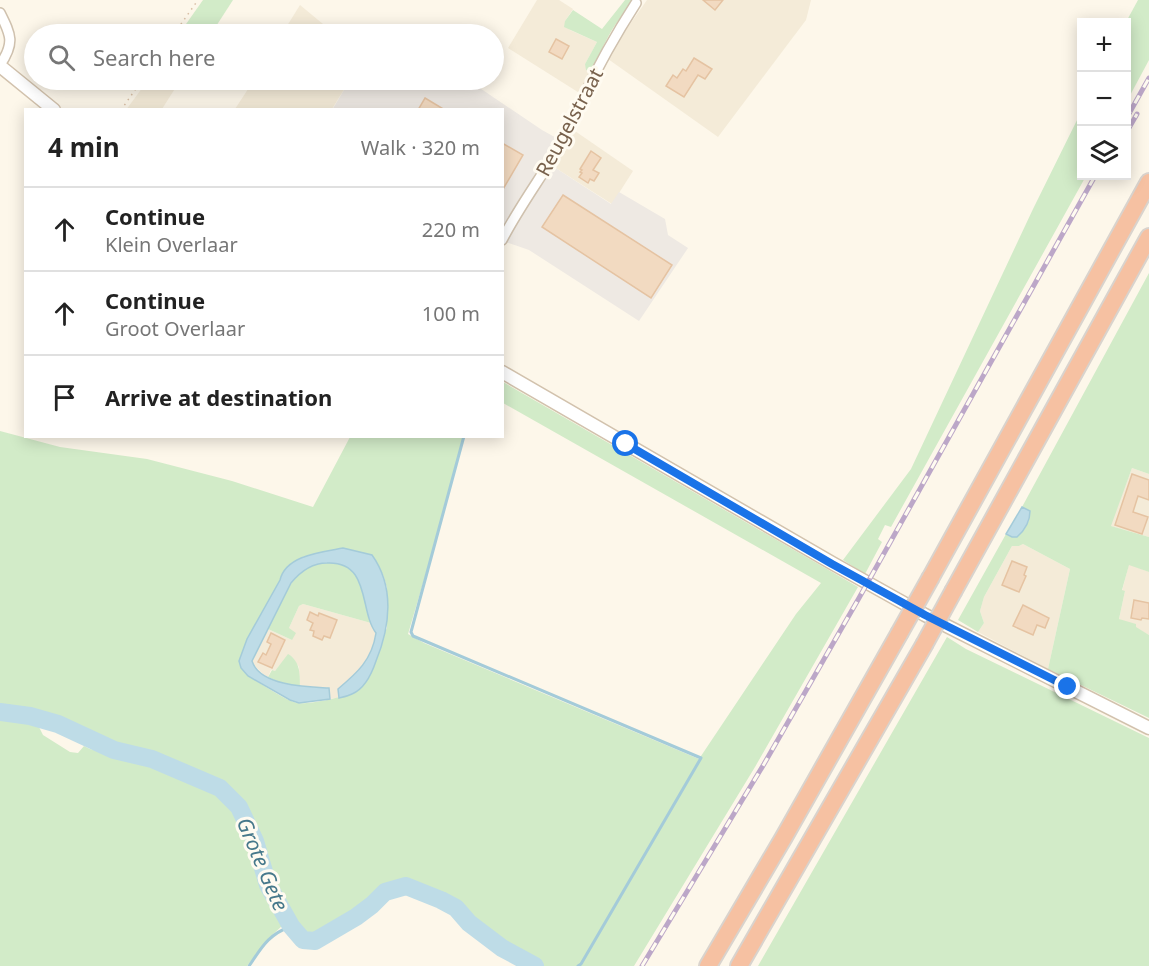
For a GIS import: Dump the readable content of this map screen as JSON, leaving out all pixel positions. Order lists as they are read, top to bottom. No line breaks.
{"streets":{"street":["Reugelstraat"]},"water":["Grote Gete"],"page":{"map_buttons":["+","−"],"search":"Search here","heading":["4 min","Walk · 320 m"],"list":[["Continue","Klein Overlaar","220 m"],["Continue","Groot Overlaar","100 m"],"Arrive at destination"]}}
